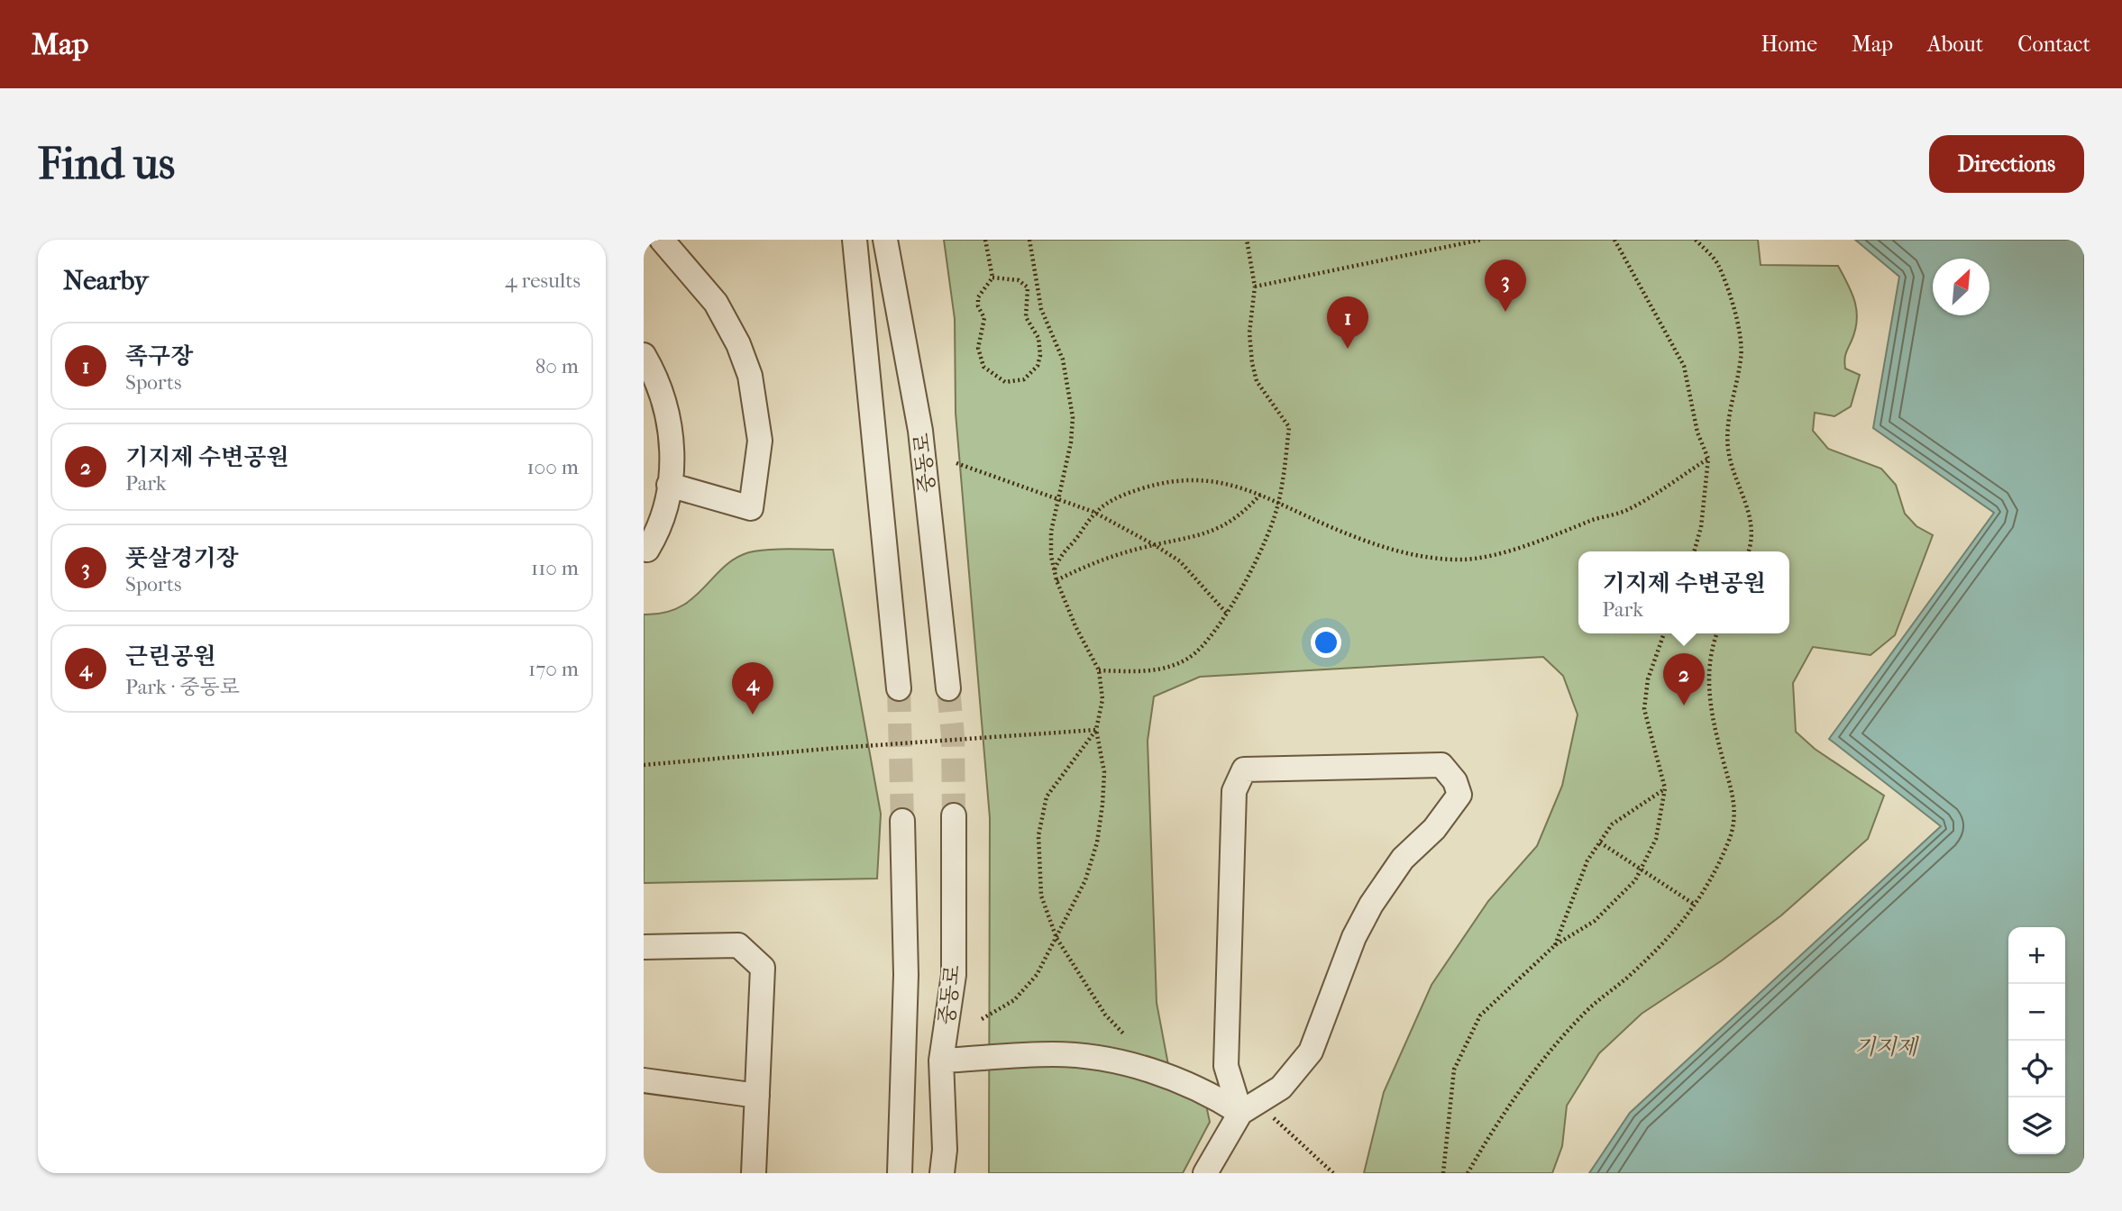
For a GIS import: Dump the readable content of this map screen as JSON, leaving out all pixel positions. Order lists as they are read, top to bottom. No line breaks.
{"streets":{"street":["중동로"]},"water":["기지제"],"north":"top right","page":{"header":"Map","nav":["Home","Map","About","Contact"],"buttons":"Directions","title":"Find us","heading":["Nearby","4 results"],"pins":["3","1","2","4"],"list":[{"mark":"1","name":"족구장","note":"Sports","value":"80 m"},{"mark":"2","name":"기지제 수변공원","note":"Park","value":"100 m"},{"mark":"3","name":"풋살경기장","note":"Sports","value":"110 m"},{"mark":"4","name":"근린공원","note":"Park · 중동로","value":"170 m"}],"popup":["기지제 수변공원","Park"],"map_buttons":["+","−"]}}
